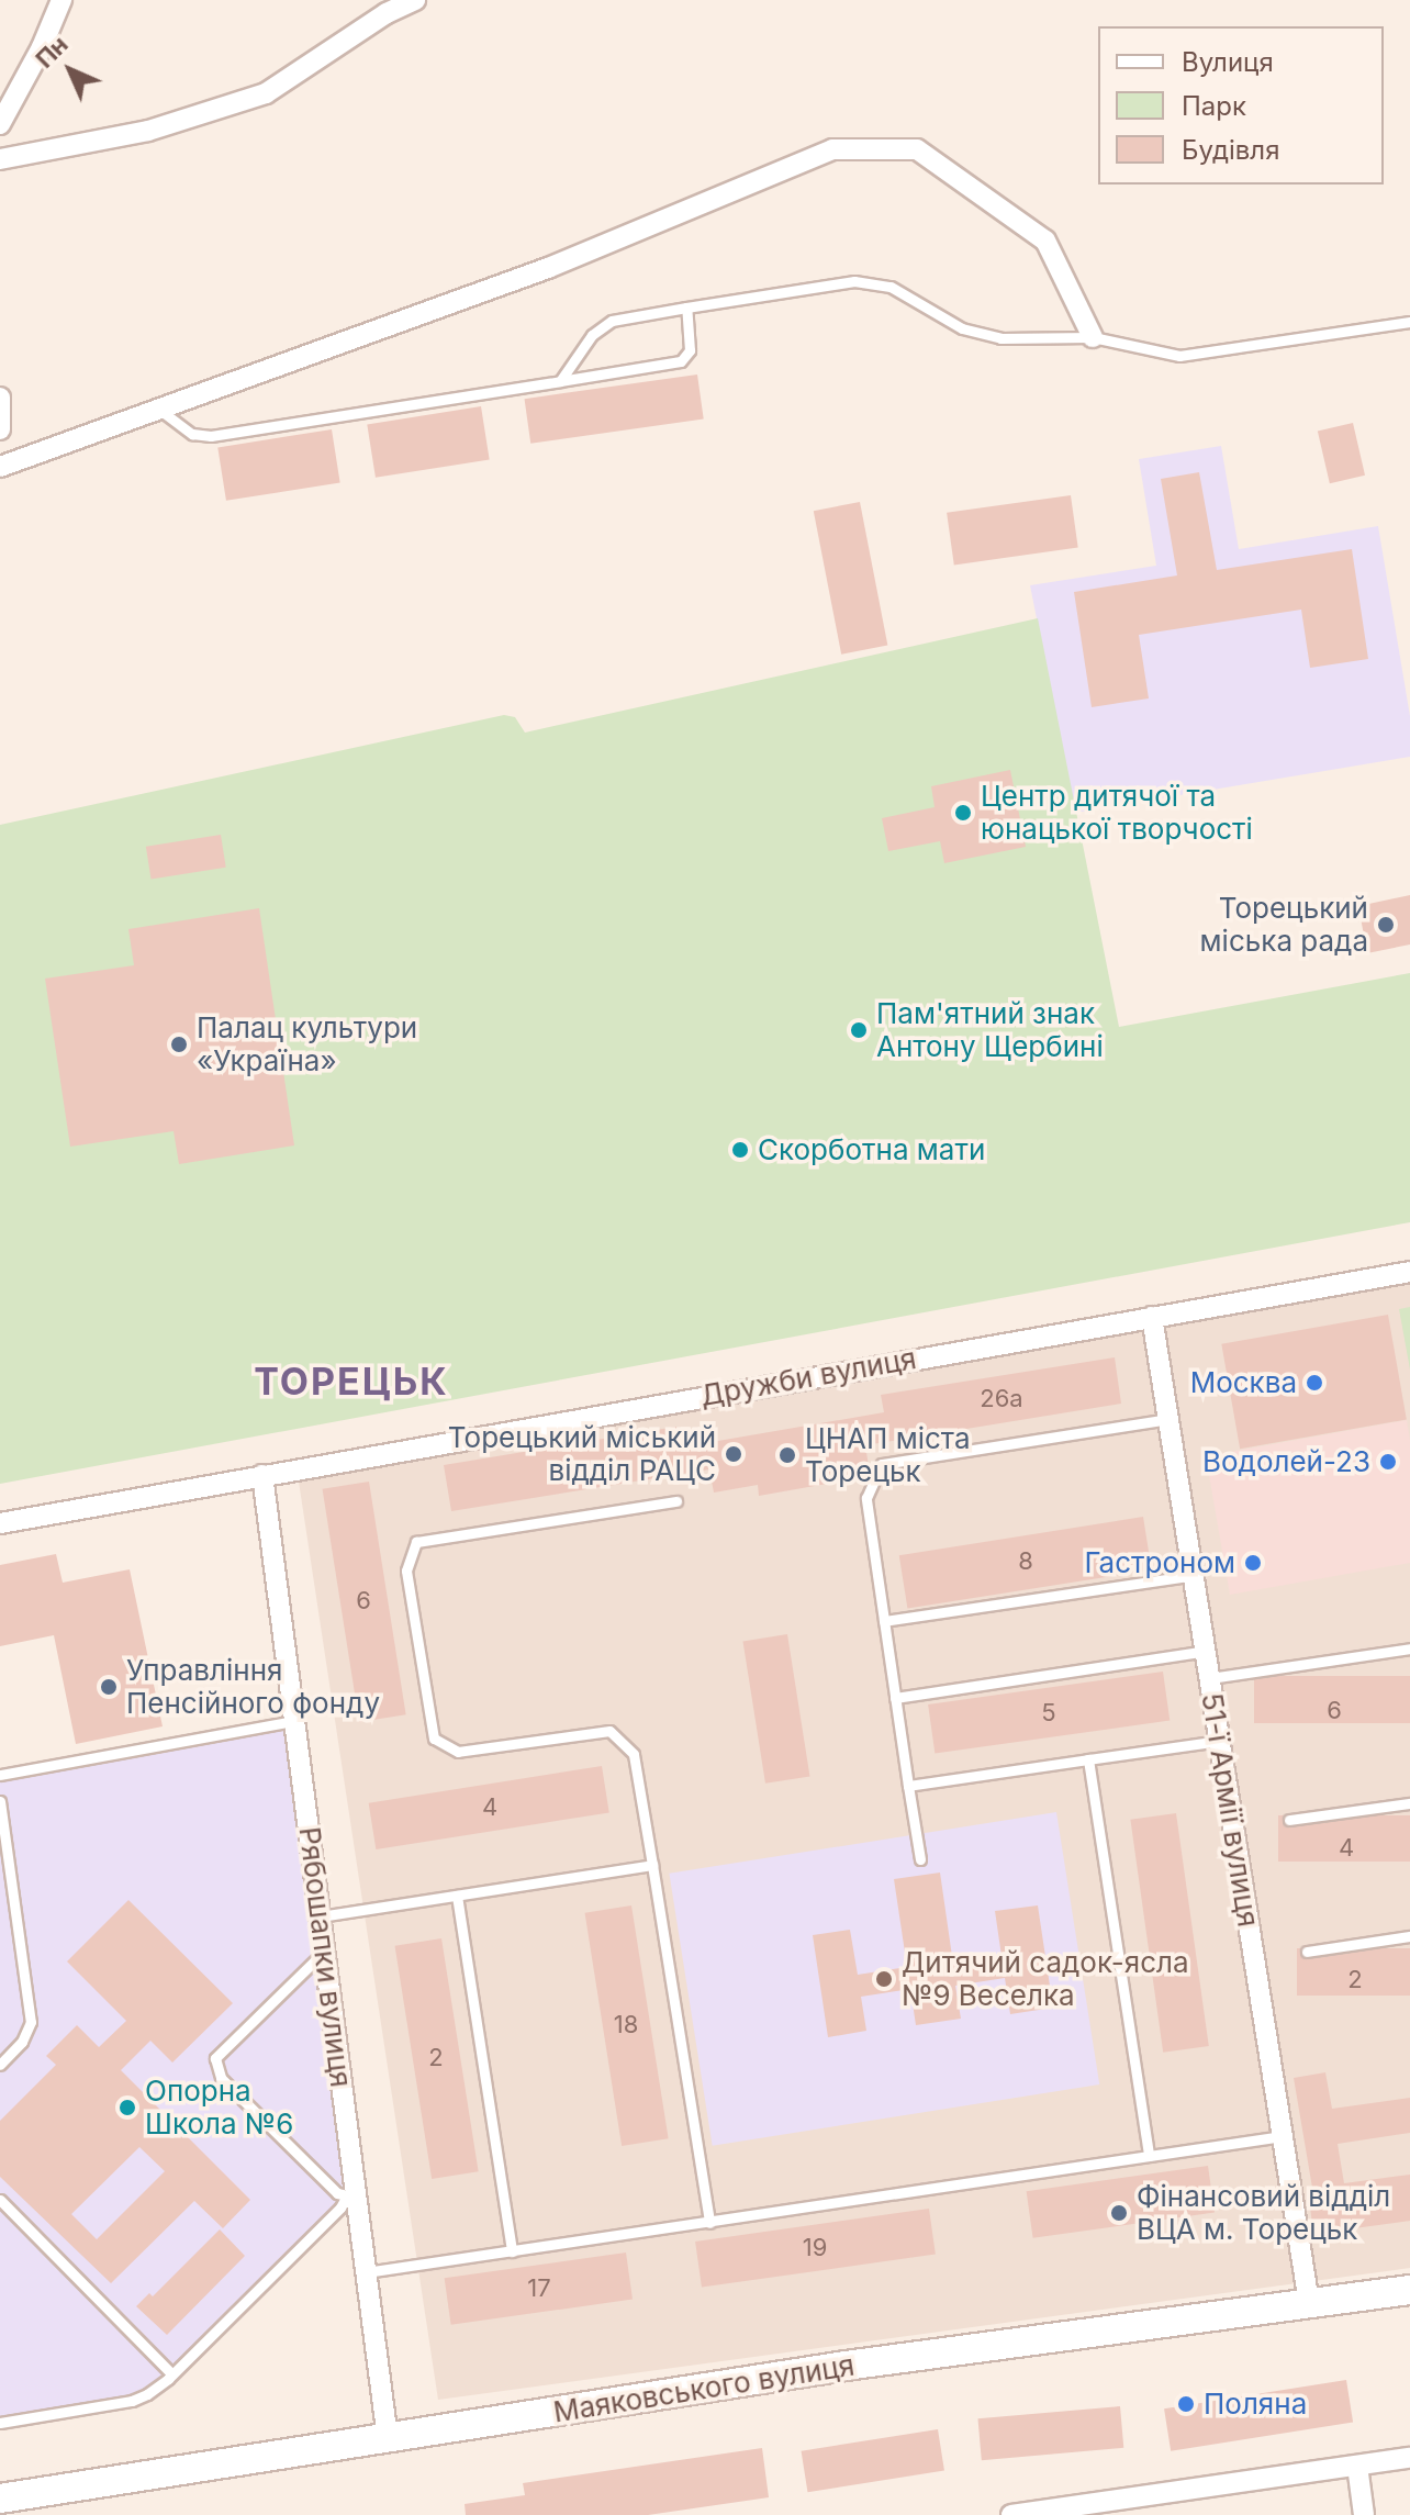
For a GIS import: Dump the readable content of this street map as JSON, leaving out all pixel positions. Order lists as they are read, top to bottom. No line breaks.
{"streets":{"main road":["Маяковського вулиця"],"street":["Дружби вулиця","51-ї Армії вулиця","Рябошапки вулиця"]},"crossings":[["Дружби вулиця","51-ї Армії вулиця"],["Дружби вулиця","Рябошапки вулиця"],["51-ї Армії вулиця","Маяковського вулиця"],["Рябошапки вулиця","Маяковського вулиця"]],"districts":["ТОРЕЦЬК"],"places":["Центр дитячої та юнацької творчості","Торецький міська рада","Пам'ятний знак Антону Щербині","Палац культури «Україна»","Скорботна мати","Москва","Торецький міський відділ РАЦС","ЦНАП міста Торецьк","Водолей-23","Гастроном","Управління Пенсійного фонду","Дитячий садок-ясла №9 Веселка","Опорна Школа №6","Фінансовий відділ ВЦА м. Торецьк","Поляна"],"house_numbers":["26а","8","6","6","5","4","4","2","18","2","19","17"],"legend":["Вулиця","Парк","Будівля"],"north":"top left"}
